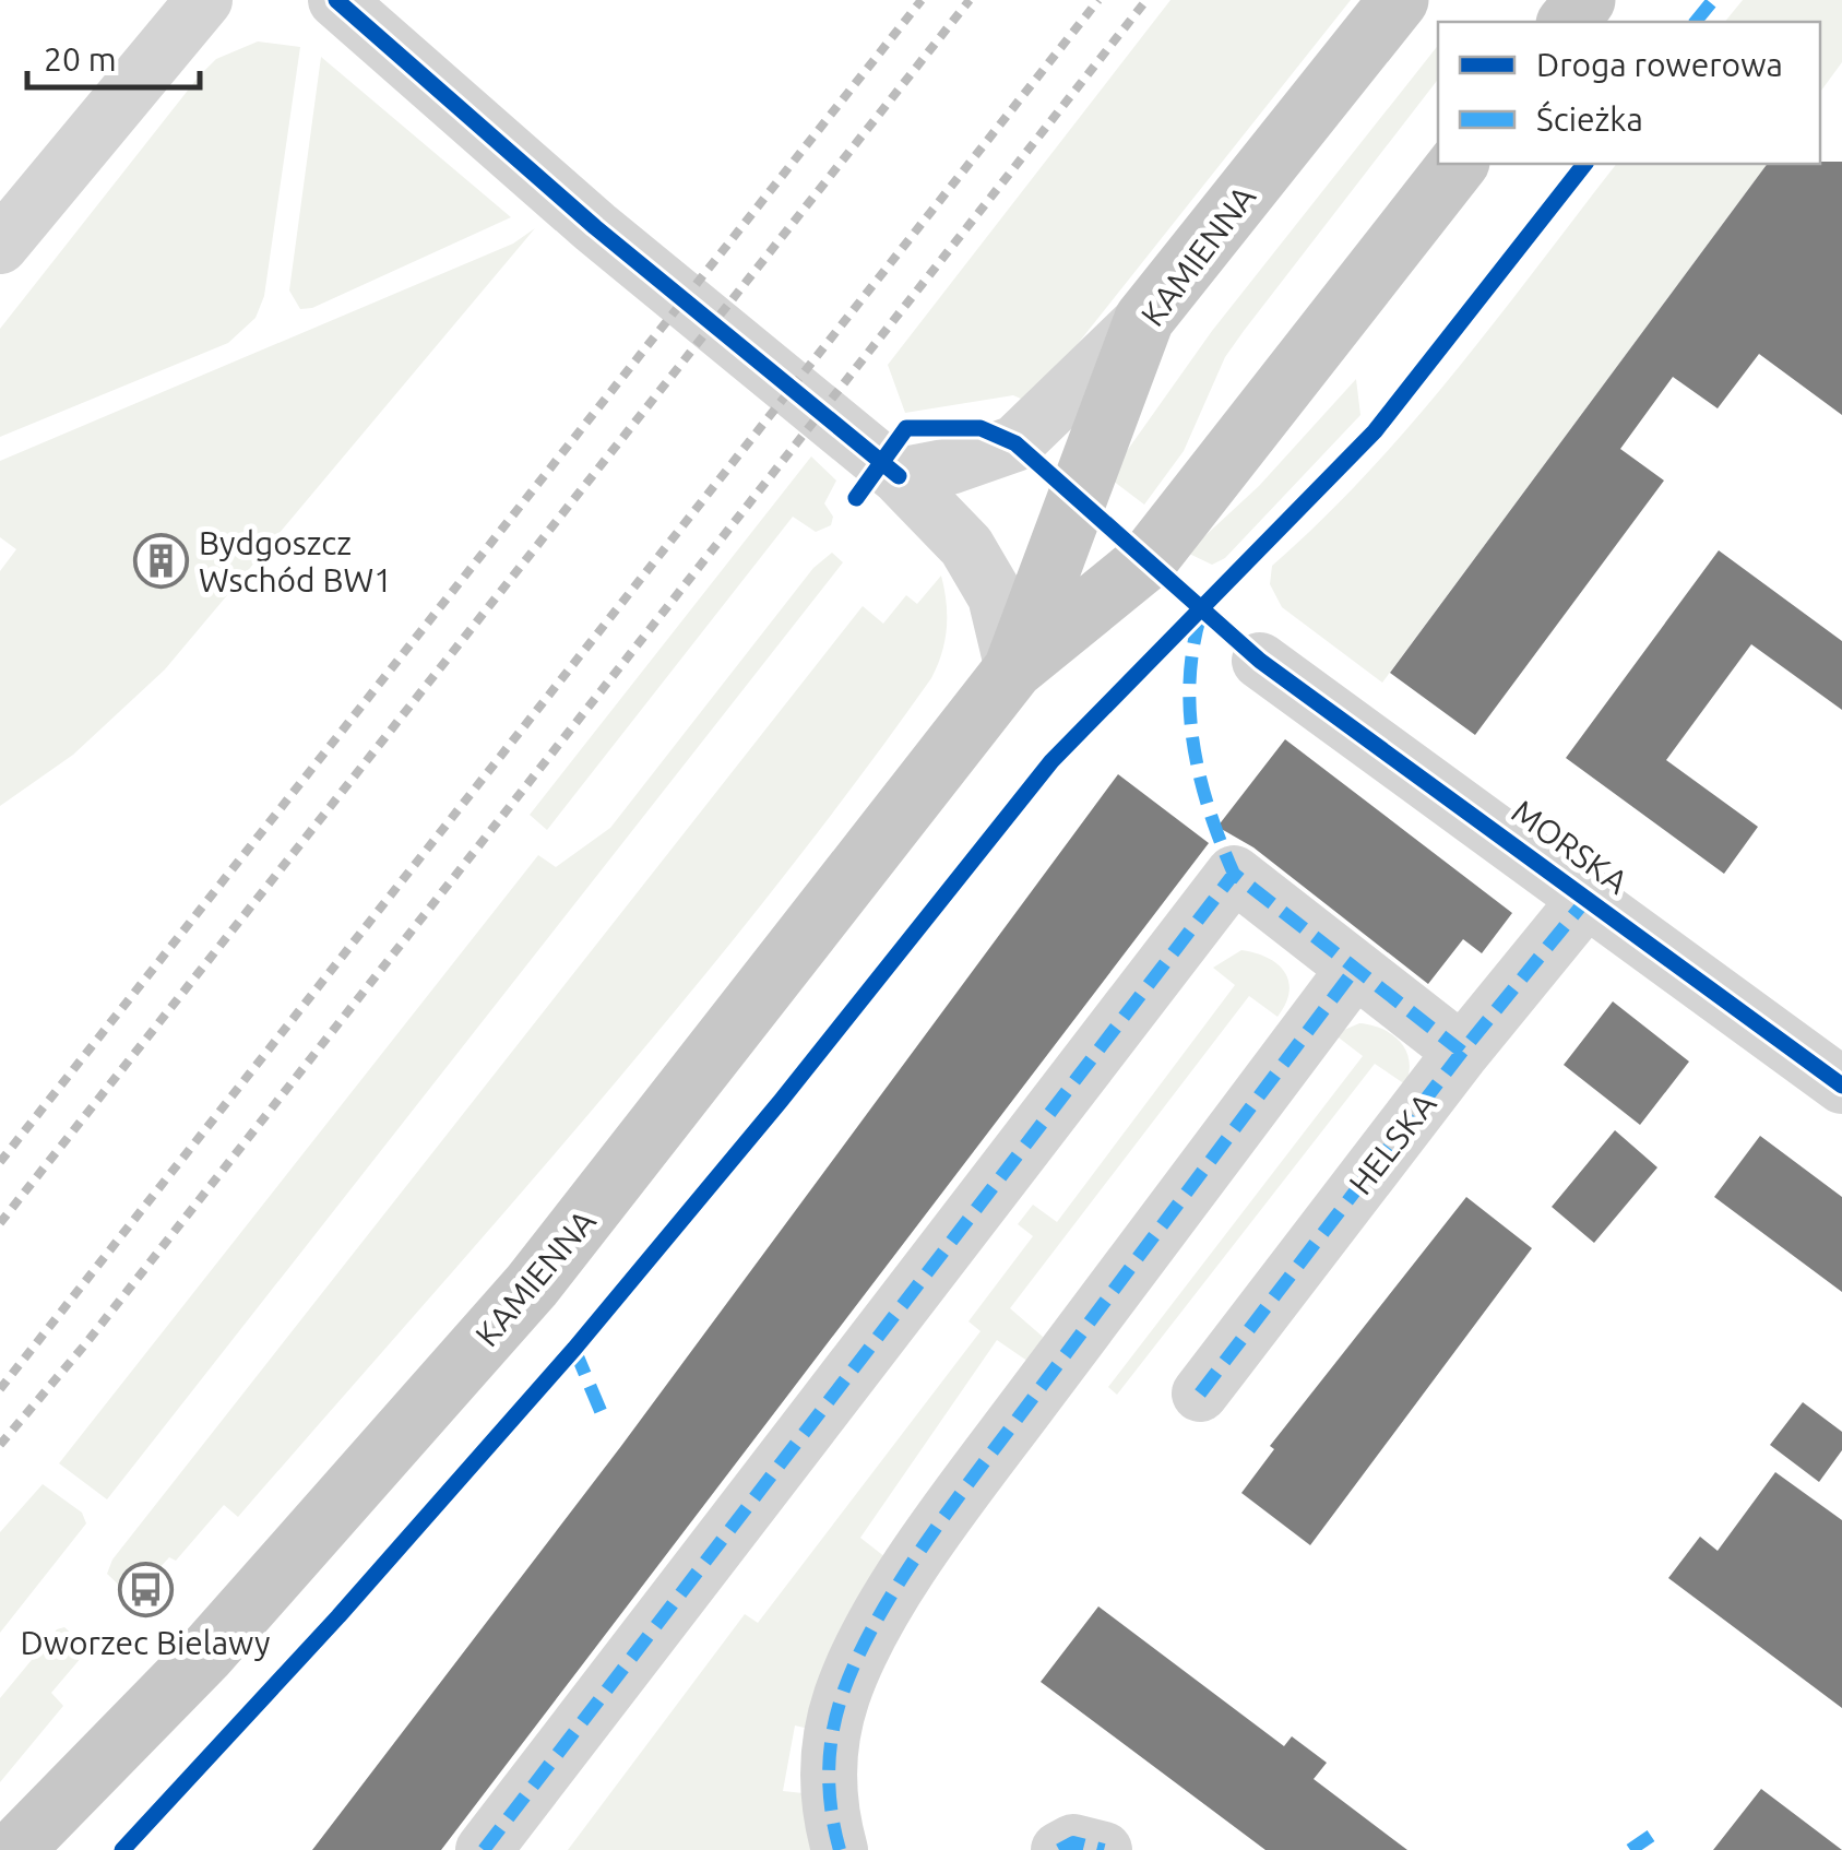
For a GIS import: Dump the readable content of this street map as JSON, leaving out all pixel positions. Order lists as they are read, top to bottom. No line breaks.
{"streets":{"main road":["KAMIENNA"],"street":["MORSKA","HELSKA"]},"crossings":[["MORSKA","HELSKA"]],"places":{"building":["Bydgoszcz Wschód BW1"],"bus stop":["Dworzec Bielawy"]},"legend":["Droga rowerowa","Ścieżka"],"scale_bar":"20 m"}
